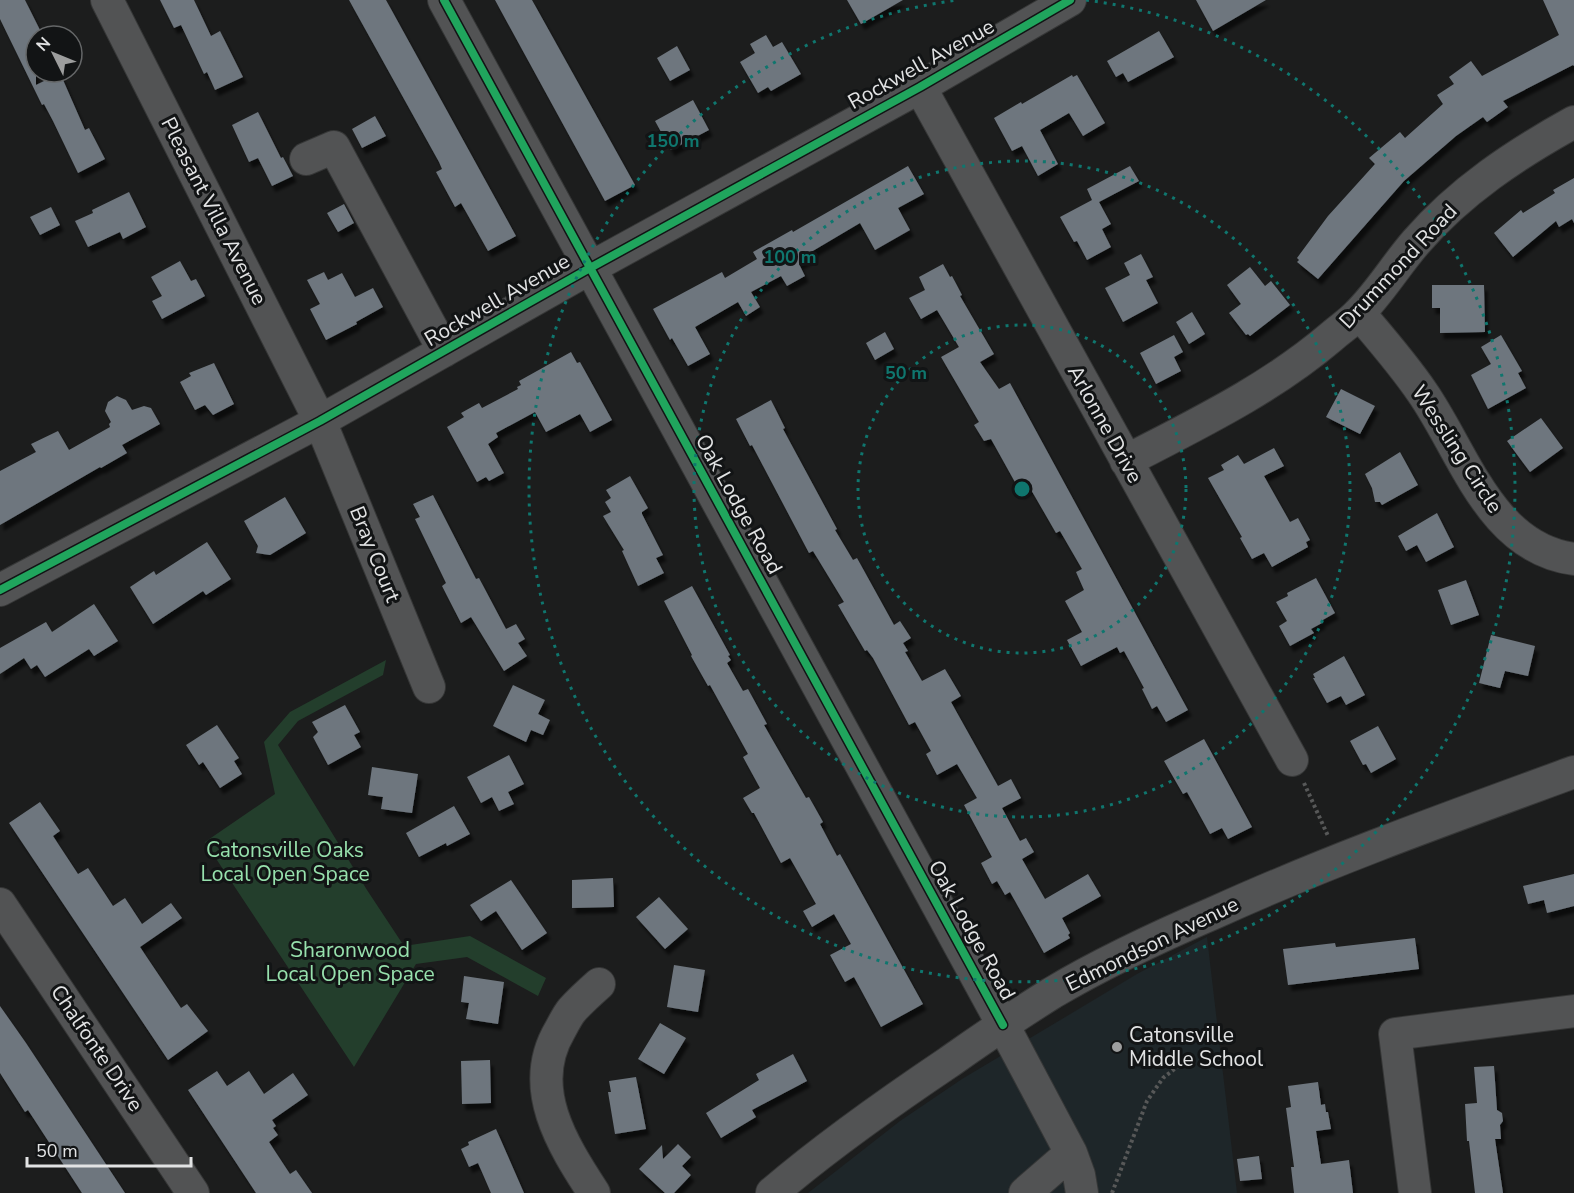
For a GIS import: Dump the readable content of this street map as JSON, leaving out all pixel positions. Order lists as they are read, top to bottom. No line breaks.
{"streets":{"street":["Rockwell Avenue","Pleasant Villa Avenue","Drummond Road","Arlonne Drive","Wessling Circle","Oak Lodge Road","Bray Court","Edmondson Avenue","Chalfonte Drive"]},"crossings":[["Rockwell Avenue","Pleasant Villa Avenue"],["Rockwell Avenue","Arlonne Drive"],["Rockwell Avenue","Oak Lodge Road"],["Rockwell Avenue","Bray Court"],["Pleasant Villa Avenue","Bray Court"],["Drummond Road","Arlonne Drive"],["Drummond Road","Wessling Circle"],["Oak Lodge Road","Edmondson Avenue"]],"parks":["Catonsville Oaks Local Open Space","Sharonwood Local Open Space"],"places":["Catonsville Middle School"],"scale_bar":"50 m","north":"top left","rings":["150 m","100 m","50 m"]}
